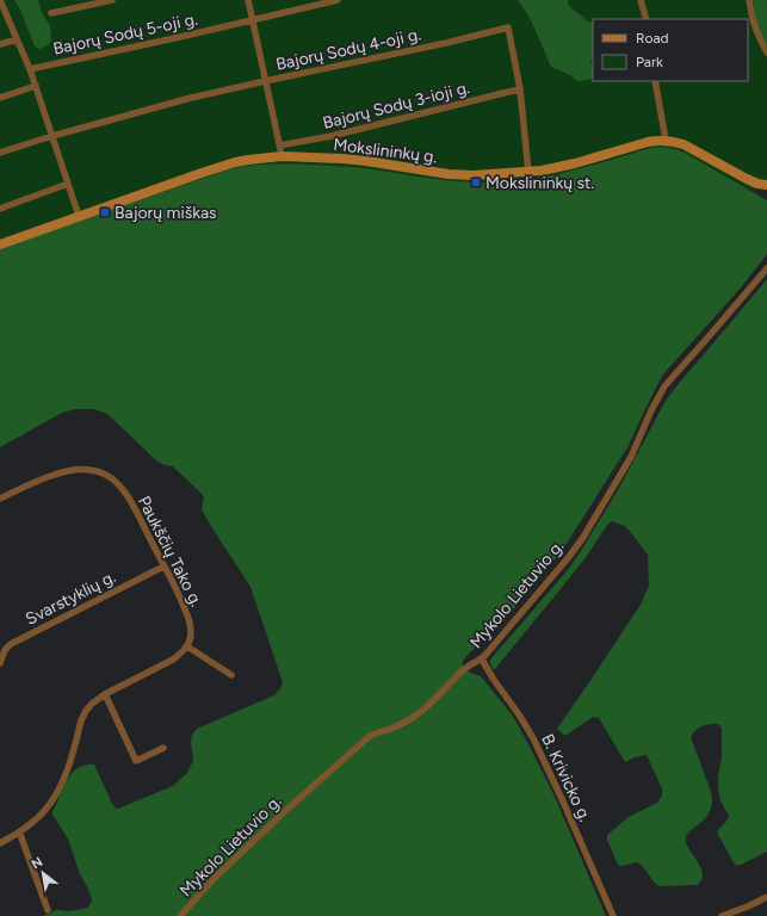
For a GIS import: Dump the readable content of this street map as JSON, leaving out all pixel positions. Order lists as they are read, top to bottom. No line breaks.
{"streets":{"street":["Bajorų Sodų 5-oji g.","Bajorų Sodų 4-oji g.","Bajorų Sodų 3-ioji g.","Mokslininkų g.","Paukščių Tako g.","Mykolo Lietuvio g.","Svarstyklių g.","B. Krivicko g."]},"crossings":[["Bajorų Sodų 4-oji g.","Bajorų Sodų 3-ioji g."],["Bajorų Sodų 4-oji g.","Mokslininkų g."],["Paukščių Tako g.","Svarstyklių g."],["Mykolo Lietuvio g.","B. Krivicko g."]],"places":{"transit":["Mokslininkų st.","Bajorų miškas"]},"legend":["Road","Park"],"north":"top left"}
